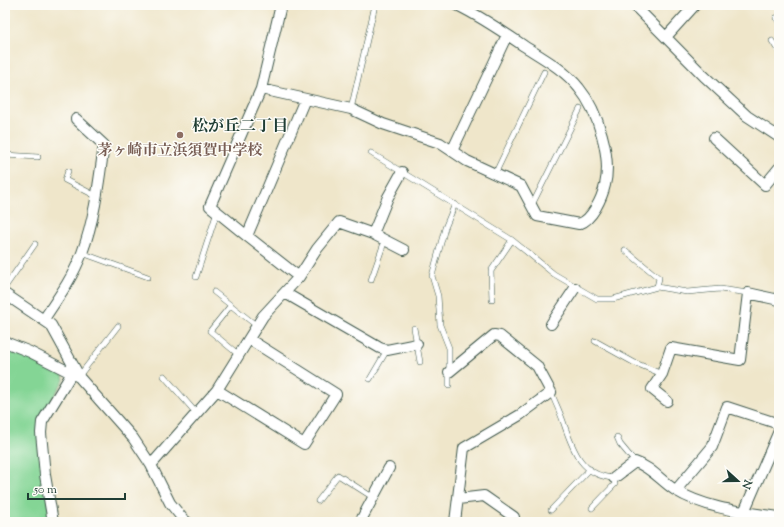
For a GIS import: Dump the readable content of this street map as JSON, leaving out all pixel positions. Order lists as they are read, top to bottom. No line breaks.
{"districts":["松が丘二丁目"],"places":["茅ヶ崎市立浜須賀中学校"],"scale_bar":"50 m","north":"right"}
